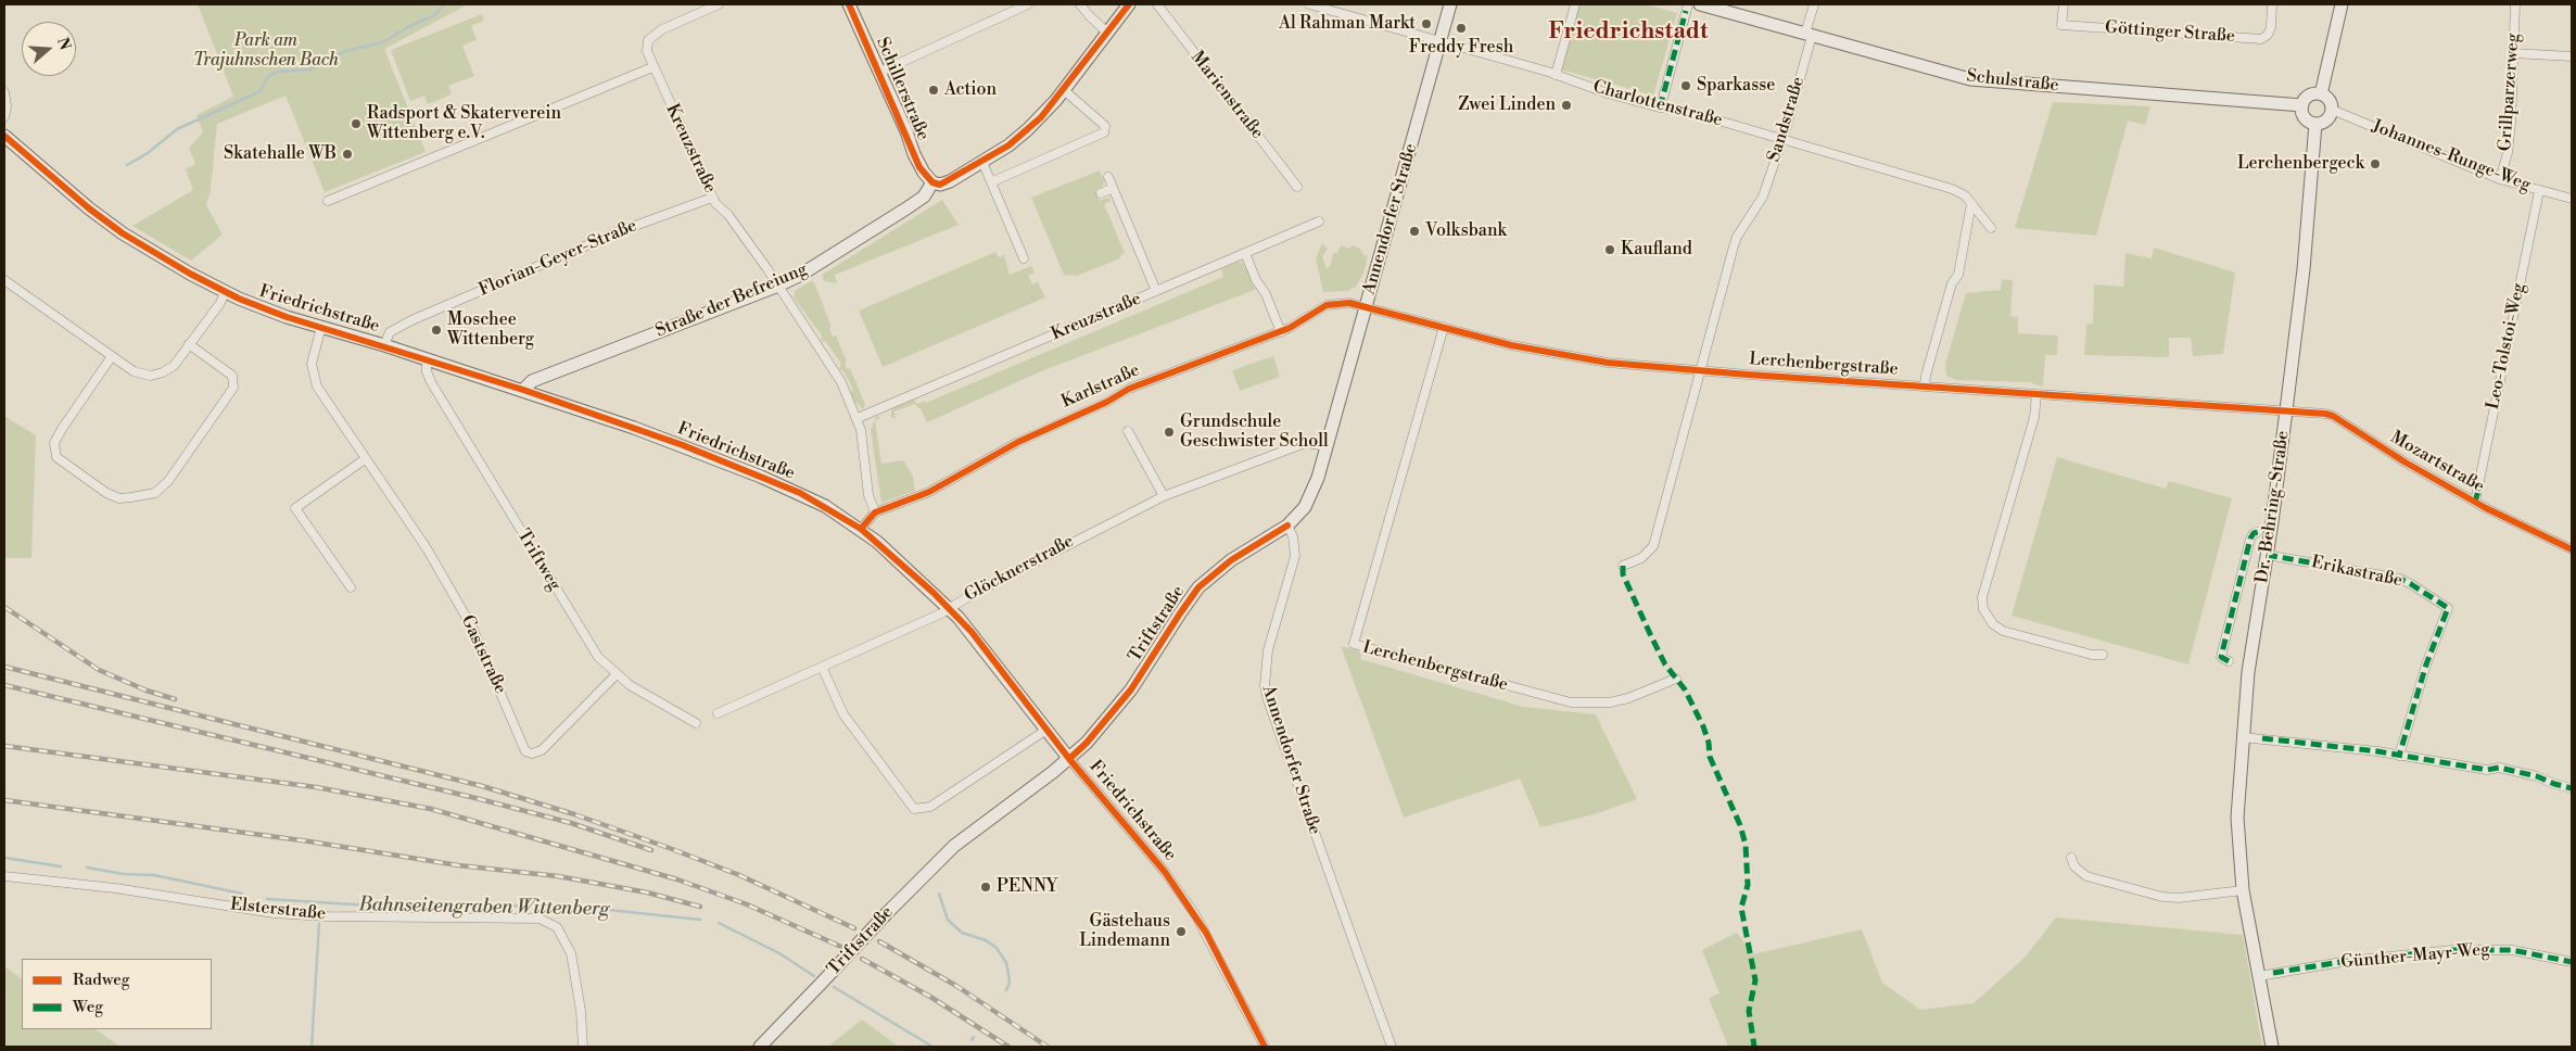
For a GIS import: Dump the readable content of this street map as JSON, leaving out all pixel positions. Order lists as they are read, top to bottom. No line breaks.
{"streets":{"street":["Göttinger Straße","Schulstraße","Schillerstraße","Grillparzerweg","Marienstraße","Charlottenstraße","Sandstraße","Kreuzstraße","Johannes-Runge-Weg","Annendorfer Straße","Florian-Geyer-Straße","Straße der Befreiung","Friedrichstraße","Leo-Tolstoi-Weg","Lerchenbergstraße","Karlstraße","Mozartstraße","Dr.-Behring-Straße","Triftweg","Glöcknerstraße","Erikastraße","Triftstraße","Gaststraße","Elsterstraße","Günther-Mayr-Weg"]},"crossings":[["Schulstraße","Sandstraße"],["Schulstraße","Johannes-Runge-Weg"],["Schulstraße","Dr.-Behring-Straße"],["Schillerstraße","Straße der Befreiung"],["Grillparzerweg","Johannes-Runge-Weg"],["Charlottenstraße","Sandstraße"],["Charlottenstraße","Annendorfer Straße"],["Sandstraße","Lerchenbergstraße"],["Kreuzstraße","Florian-Geyer-Straße"],["Kreuzstraße","Straße der Befreiung"],["Kreuzstraße","Karlstraße"],["Johannes-Runge-Weg","Leo-Tolstoi-Weg"],["Johannes-Runge-Weg","Dr.-Behring-Straße"],["Annendorfer Straße","Lerchenbergstraße"],["Annendorfer Straße","Karlstraße"],["Annendorfer Straße","Glöcknerstraße"],["Annendorfer Straße","Triftstraße"],["Florian-Geyer-Straße","Friedrichstraße"],["Straße der Befreiung","Friedrichstraße"],["Friedrichstraße","Karlstraße"],["Friedrichstraße","Triftweg"],["Friedrichstraße","Glöcknerstraße"],["Friedrichstraße","Triftstraße"],["Friedrichstraße","Gaststraße"],["Leo-Tolstoi-Weg","Mozartstraße"],["Lerchenbergstraße","Karlstraße"],["Lerchenbergstraße","Mozartstraße"],["Lerchenbergstraße","Dr.-Behring-Straße"],["Mozartstraße","Dr.-Behring-Straße"],["Dr.-Behring-Straße","Erikastraße"],["Dr.-Behring-Straße","Günther-Mayr-Weg"],["Triftweg","Gaststraße"]],"districts":["Friedrichstadt"],"water":["Bahnseitengraben Wittenberg"],"parks":["Park am Trajuhnschen Bach"],"places":["Al Rahman Markt","Freddy Fresh","Sparkasse","Action","Zwei Linden","Radsport & Skaterverein Wittenberg e.V.","Skatehalle WB","Lerchenbergeck","Volksbank","Kaufland","Moschee Wittenberg","Grundschule Geschwister Scholl","PENNY","Gästehaus Lindemann"],"legend":["Radweg","Weg"],"north":"right"}
